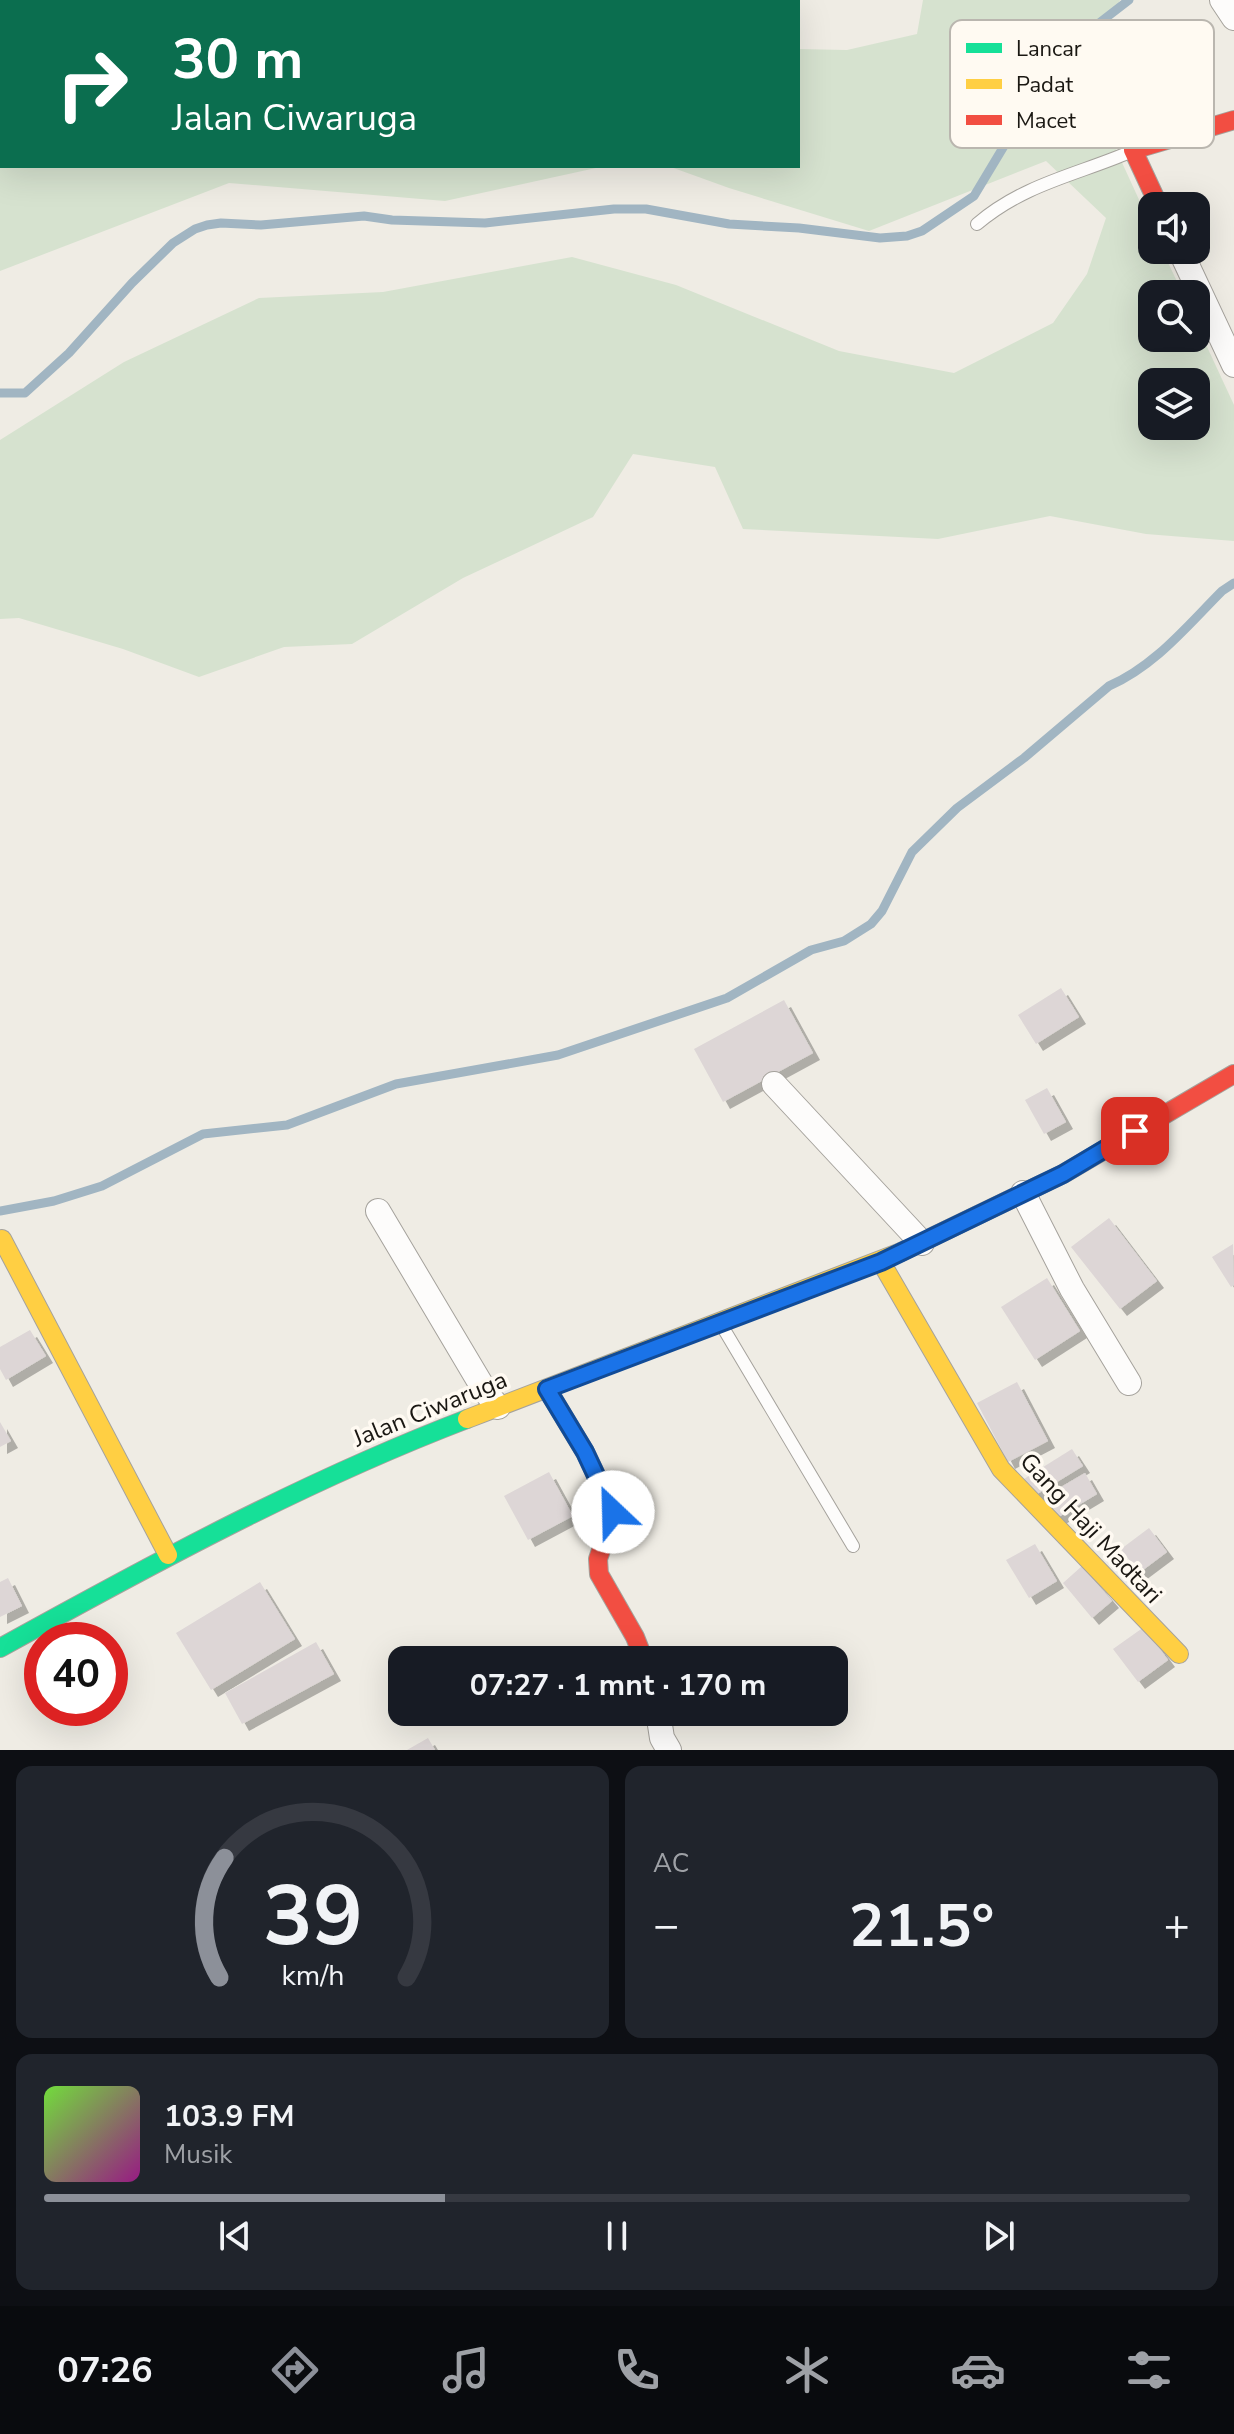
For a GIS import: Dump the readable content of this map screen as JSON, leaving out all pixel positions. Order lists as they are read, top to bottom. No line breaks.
{"streets":{"street":["Jalan Ciwaruga","Gang Haji Madtari"]},"crossings":[["Jalan Ciwaruga","Gang Haji Madtari"]],"legend":["Lancar","Padat","Macet"],"page":{"turn":["30 m","Jalan Ciwaruga"],"limit":"40","trip":"07:27 · 1 mnt · 170 m","tile":"AC","heat":["−","21.5°","+"],"song":["103.9 FM","Musik"],"tabs":"07:26","gauge":["39","km/h"]}}
